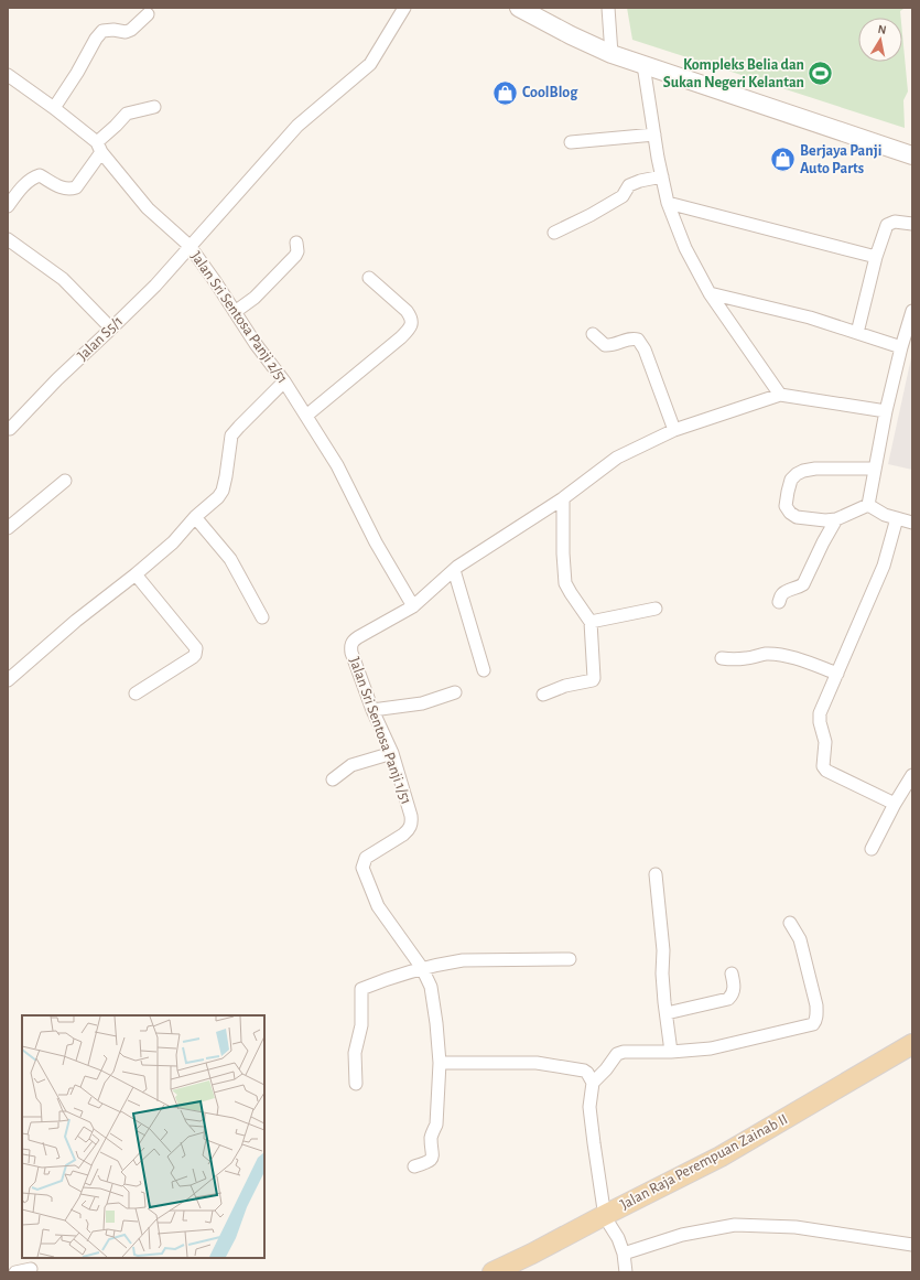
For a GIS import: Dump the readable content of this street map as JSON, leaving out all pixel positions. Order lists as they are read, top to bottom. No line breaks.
{"streets":{"main road":["Jalan Raja Perempuan Zainab II"],"street":["Jalan Sri Sentosa Panji 2/51","Jalan S5/1","Jalan Sri Sentosa Panji 1/51"]},"crossings":[["Jalan Sri Sentosa Panji 2/51","Jalan S5/1"],["Jalan Sri Sentosa Panji 2/51","Jalan Sri Sentosa Panji 1/51"]],"places":{"sports":["Kompleks Belia dan Sukan Negeri Kelantan"],"shop":["CoolBlog","Berjaya Panji Auto Parts"]},"north":"top"}
